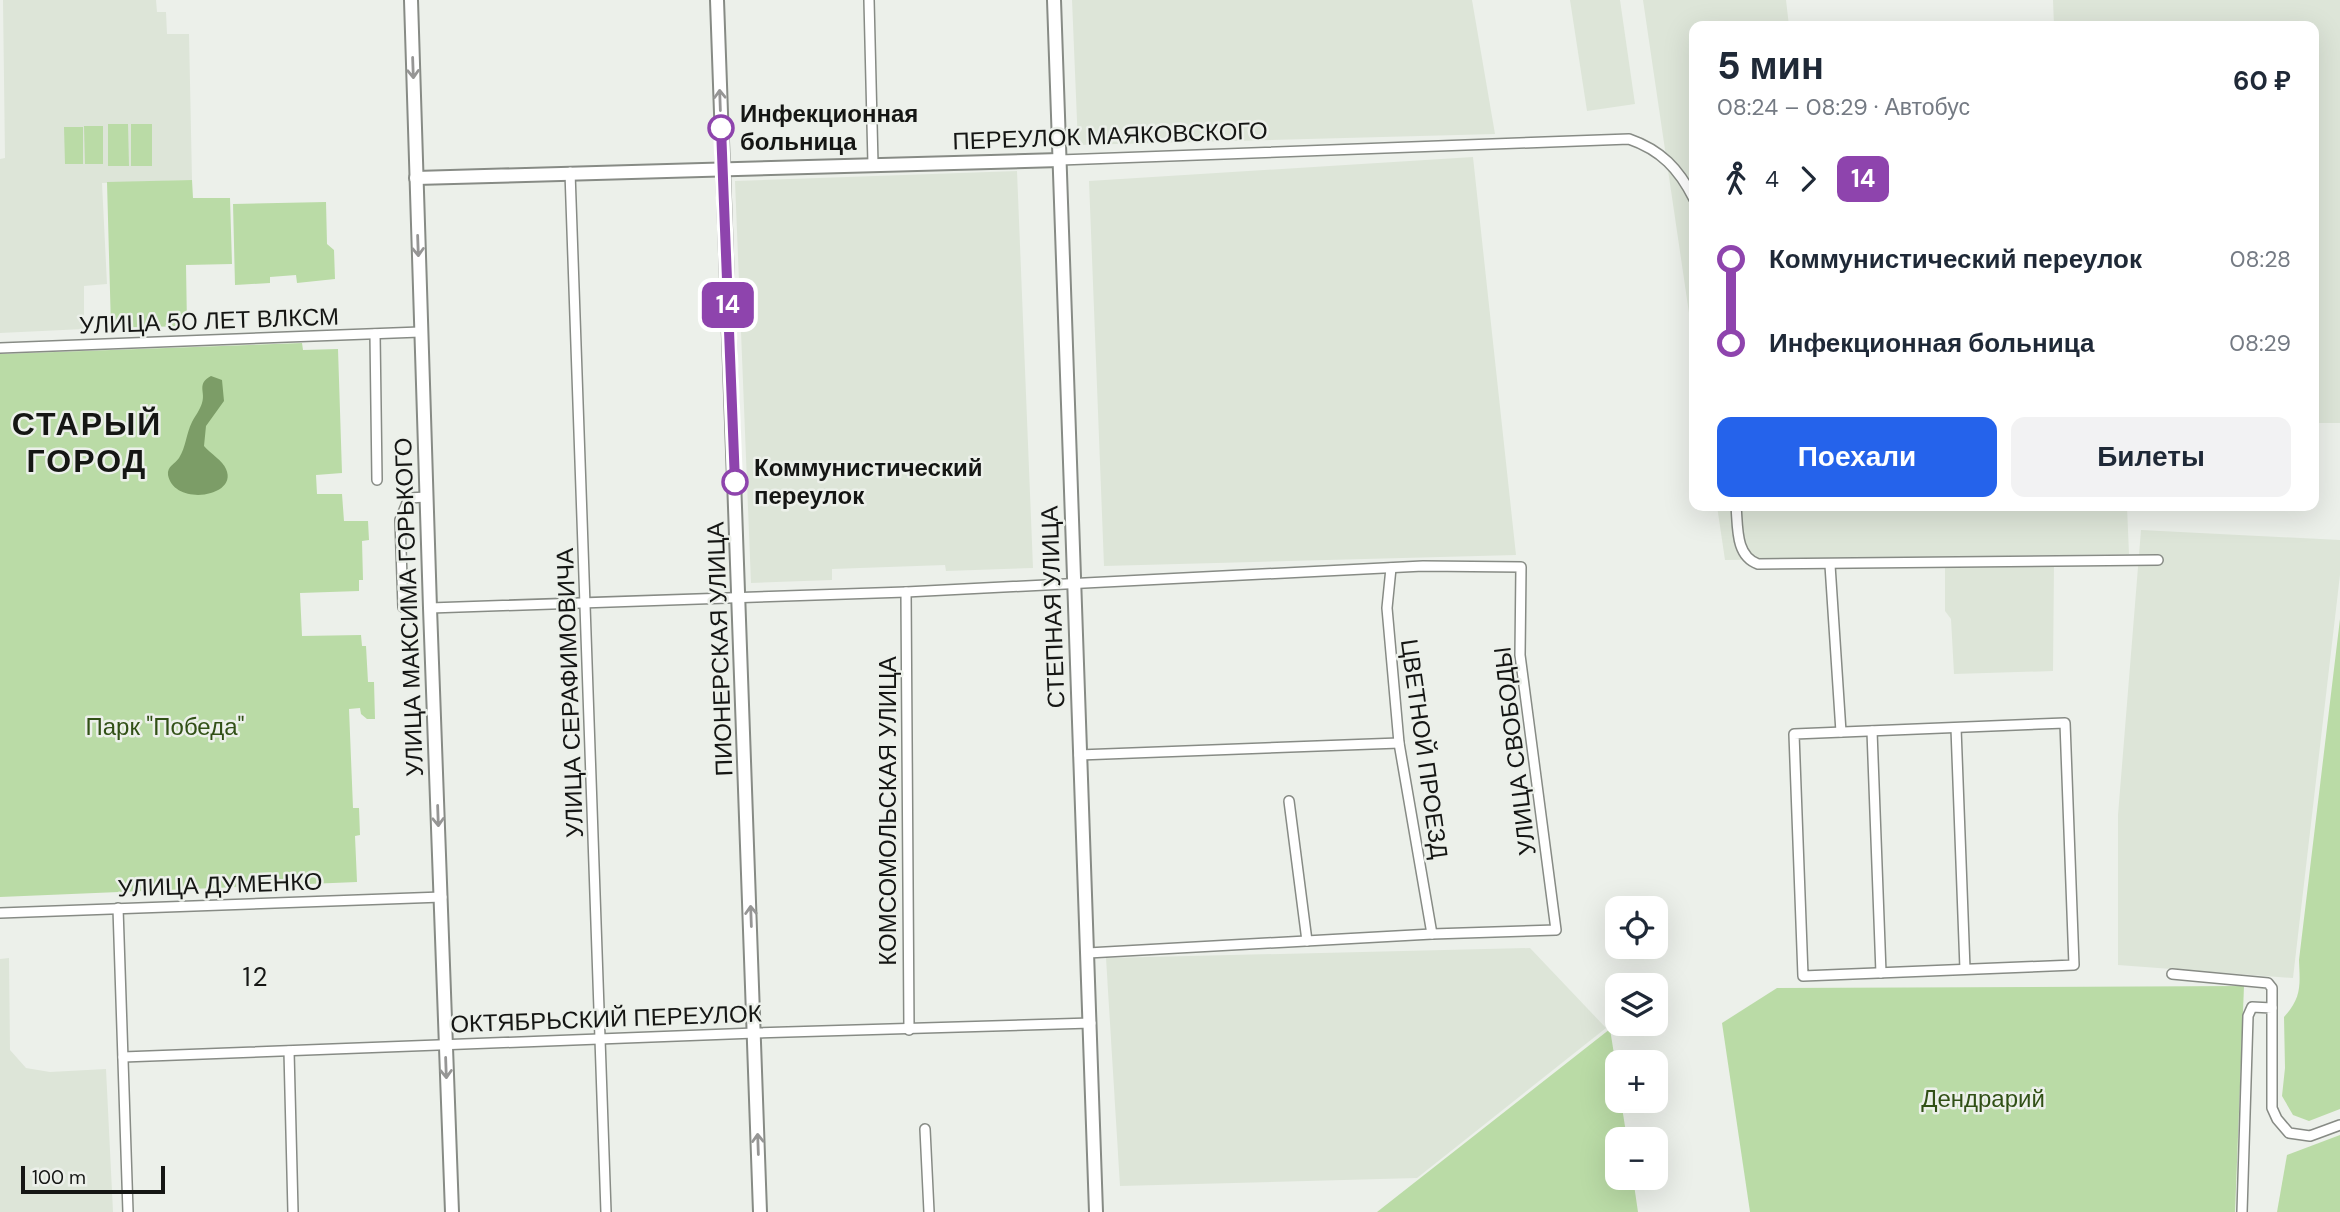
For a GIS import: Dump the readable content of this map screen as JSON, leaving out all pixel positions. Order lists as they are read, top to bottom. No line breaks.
{"streets":{"street":["ПЕРЕУЛОК МАЯКОВСКОГО","УЛИЦА 50 ЛЕТ ВЛКСМ","УЛИЦА МАКСИМА ГОРЬКОГО","СТЕПНАЯ УЛИЦА","ПИОНЕРСКАЯ УЛИЦА","УЛИЦА СЕРАФИМОВИЧА","ЦВЕТНОЙ ПРОЕЗД","УЛИЦА СВОБОДЫ","КОМСОМОЛЬСКАЯ УЛИЦА","УЛИЦА ДУМЕНКО","ОКТЯБРЬСКИЙ ПЕРЕУЛОК"]},"crossings":[["ПЕРЕУЛОК МАЯКОВСКОГО","УЛИЦА МАКСИМА ГОРЬКОГО"],["ПЕРЕУЛОК МАЯКОВСКОГО","СТЕПНАЯ УЛИЦА"],["ПЕРЕУЛОК МАЯКОВСКОГО","ПИОНЕРСКАЯ УЛИЦА"],["ПЕРЕУЛОК МАЯКОВСКОГО","УЛИЦА СЕРАФИМОВИЧА"],["УЛИЦА 50 ЛЕТ ВЛКСМ","УЛИЦА МАКСИМА ГОРЬКОГО"],["УЛИЦА МАКСИМА ГОРЬКОГО","УЛИЦА ДУМЕНКО"],["УЛИЦА МАКСИМА ГОРЬКОГО","ОКТЯБРЬСКИЙ ПЕРЕУЛОК"],["СТЕПНАЯ УЛИЦА","ОКТЯБРЬСКИЙ ПЕРЕУЛОК"],["ПИОНЕРСКАЯ УЛИЦА","ОКТЯБРЬСКИЙ ПЕРЕУЛОК"],["УЛИЦА СЕРАФИМОВИЧА","ОКТЯБРЬСКИЙ ПЕРЕУЛОК"],["ЦВЕТНОЙ ПРОЕЗД","УЛИЦА СВОБОДЫ"],["КОМСОМОЛЬСКАЯ УЛИЦА","ОКТЯБРЬСКИЙ ПЕРЕУЛОК"]],"one_way":["УЛИЦА МАКСИМА ГОРЬКОГО","ПИОНЕРСКАЯ УЛИЦА"],"districts":["СТАРЫЙ ГОРОД","12"],"parks":["Парк \"Победа\"","Дендрарий"],"places":["Инфекционная больница","Коммунистический переулок"],"lines":["bus line 14"],"scale_bar":"100 m","page":{"on_map":"14","heading":["5 мин","08:24 – 08:29 · Автобус","60 ₽"],"legs":["4","14"],"list":[{"name":"Коммунистический переулок","value":"08:28"},{"name":"Инфекционная больница","value":"08:29"}],"buttons":["Поехали","Билеты"],"map_buttons":["+","−"],"scale":"100 m"}}
